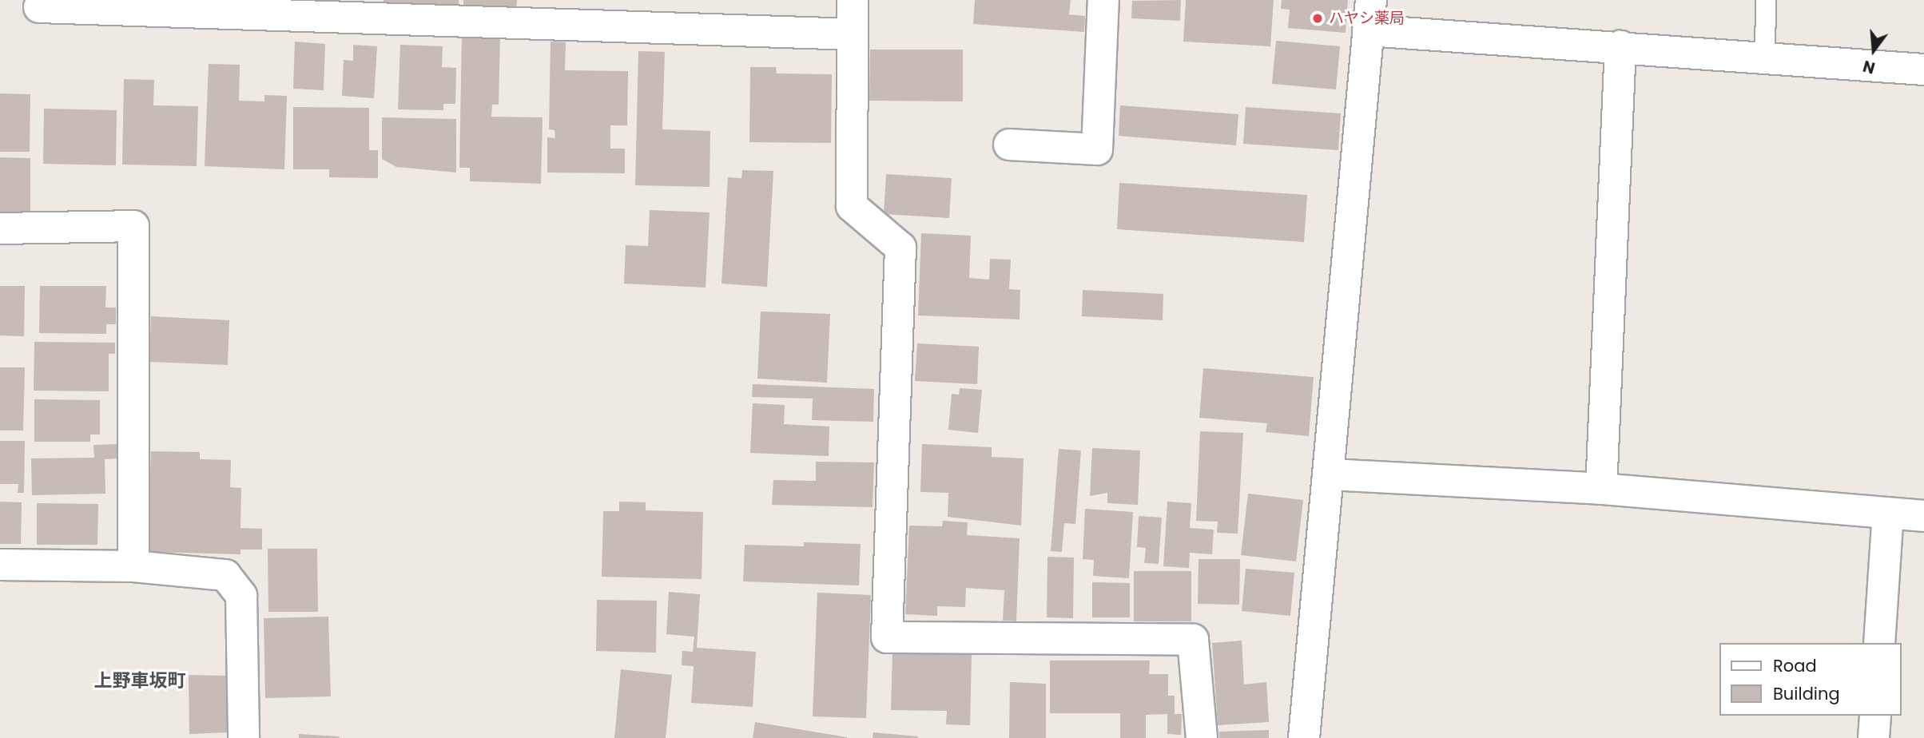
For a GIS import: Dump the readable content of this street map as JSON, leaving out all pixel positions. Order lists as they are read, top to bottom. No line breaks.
{"districts":["上野車坂町"],"places":["ハヤシ薬局"],"legend":["Road","Building"],"north":"bottom"}
